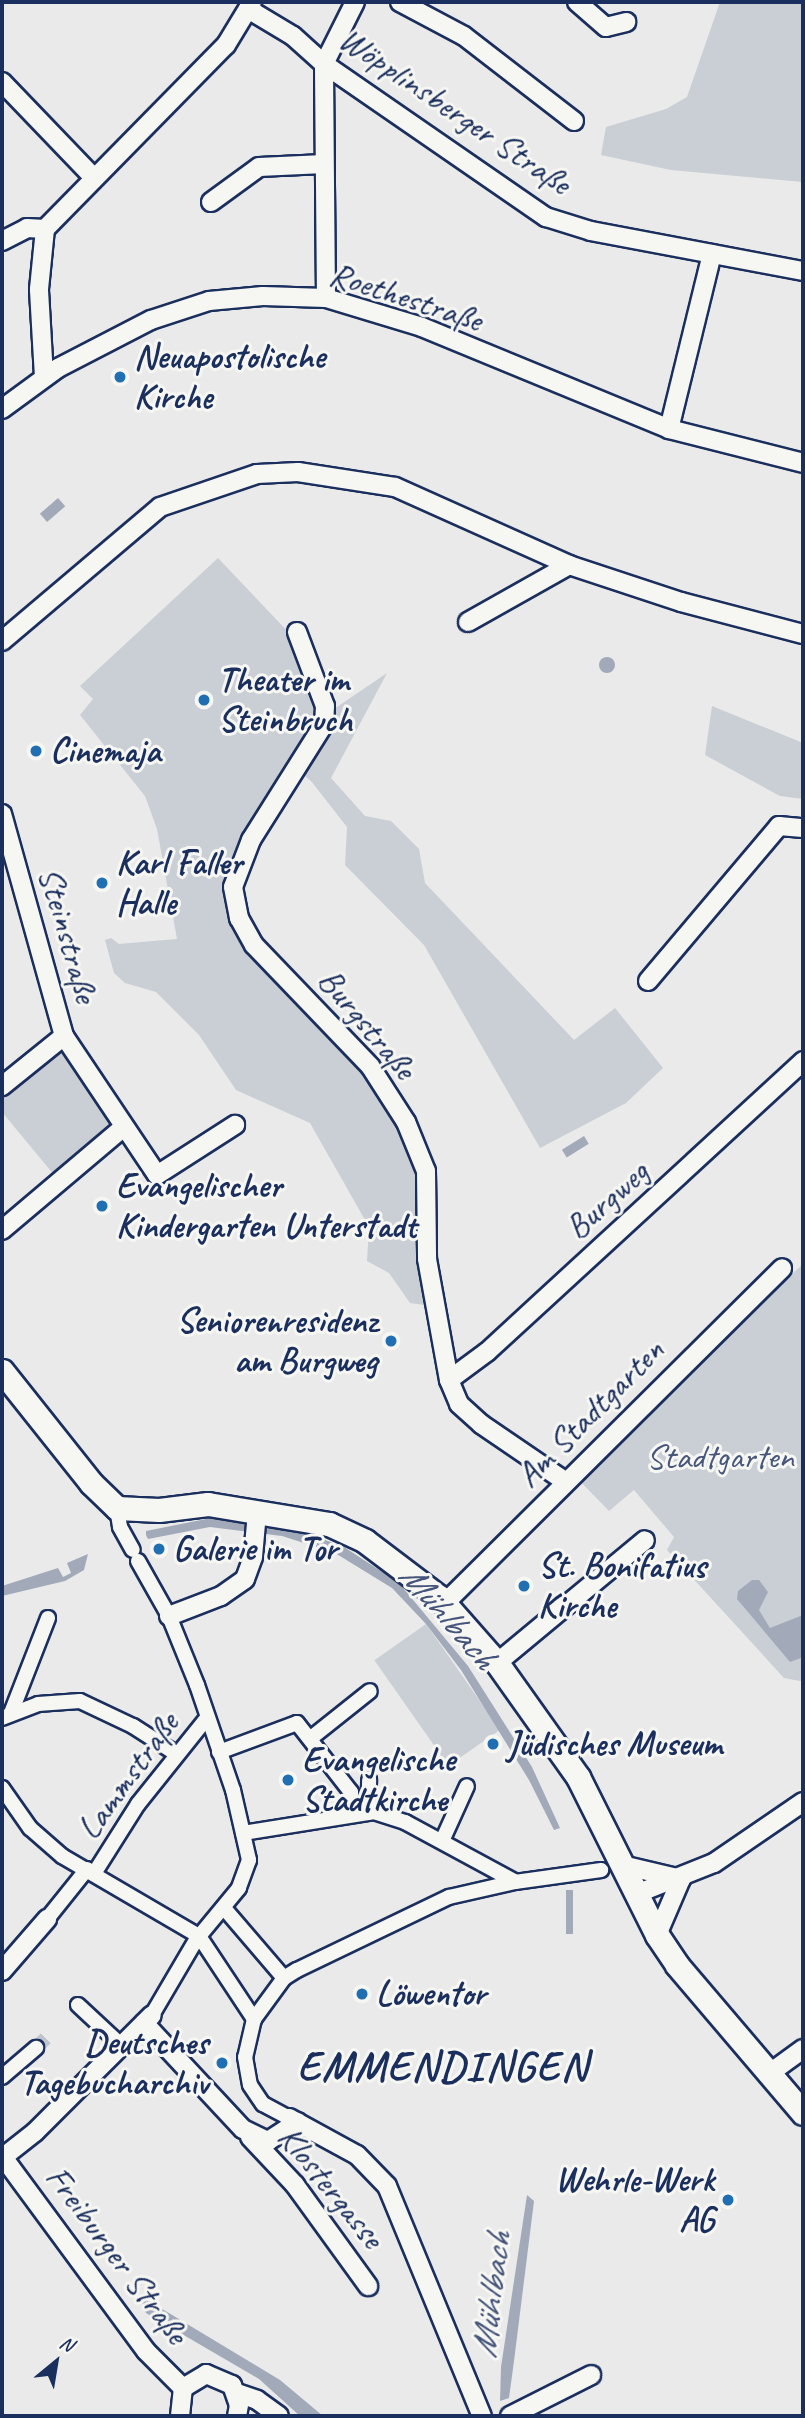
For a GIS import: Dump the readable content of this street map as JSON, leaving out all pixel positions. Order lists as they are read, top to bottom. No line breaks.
{"streets":{"street":["Wöpplinsberger Straße","Roethestraße","Steinstraße","Burgstraße","Burgweg","Am Stadtgarten","Lammstraße","Klostergasse","Freiburger Straße"]},"crossings":[["Burgstraße","Burgweg"],["Burgstraße","Am Stadtgarten"],["Lammstraße","Klostergasse"]],"districts":["EMMENDINGEN"],"water":["Mühlbach"],"parks":["Stadtgarten"],"places":["Neuapostolische Kirche","Theater im Steinbruch","Cinemaja","Karl Faller Halle","Evangelischer Kindergarten Unterstadt","Seniorenresidenz am Burgweg","Galerie im Tor","St. Bonifatius Kirche","Jüdisches Museum","Evangelische Stadtkirche","Löwentor","Deutsches Tagebucharchiv","Wehrle-Werk AG"],"north":"top right"}
